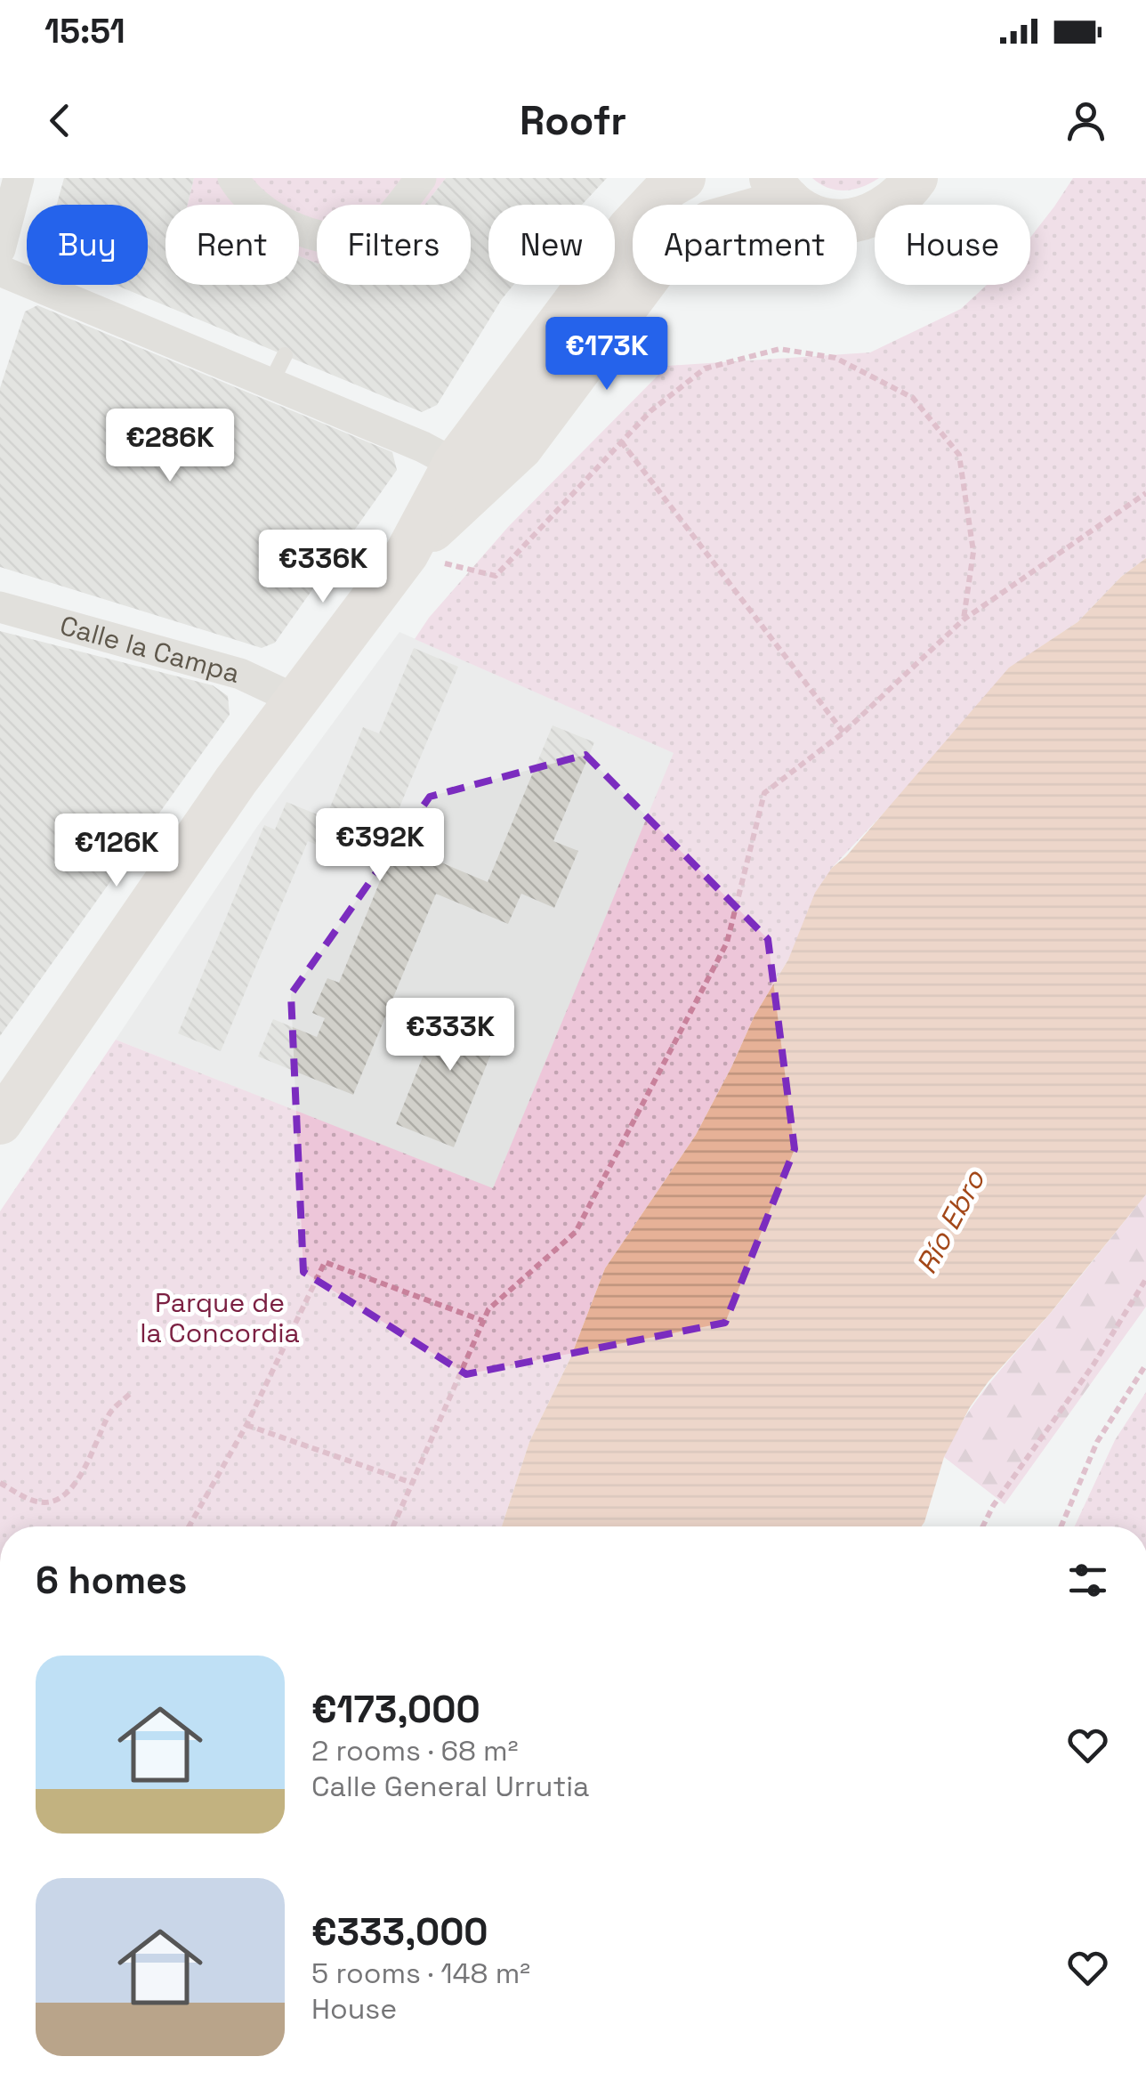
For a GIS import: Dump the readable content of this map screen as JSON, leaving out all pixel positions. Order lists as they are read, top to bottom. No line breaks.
{"streets":{"street":["Calle la Campa"]},"water":["Río Ebro"],"parks":["Parque de la Concordia"],"page":{"status":"15:51","header":"Roofr","chip":["Buy","Rent","Filters","New","Apartment","House"],"price":["€173K","€286K","€336K","€392K","€126K","€333K"],"heading":"6 homes","list":[{"name":"€173,000","note":"2 rooms · 68 m² · Calle General Urrutia"},{"name":"€333,000","note":"5 rooms · 148 m² · House"}]}}
